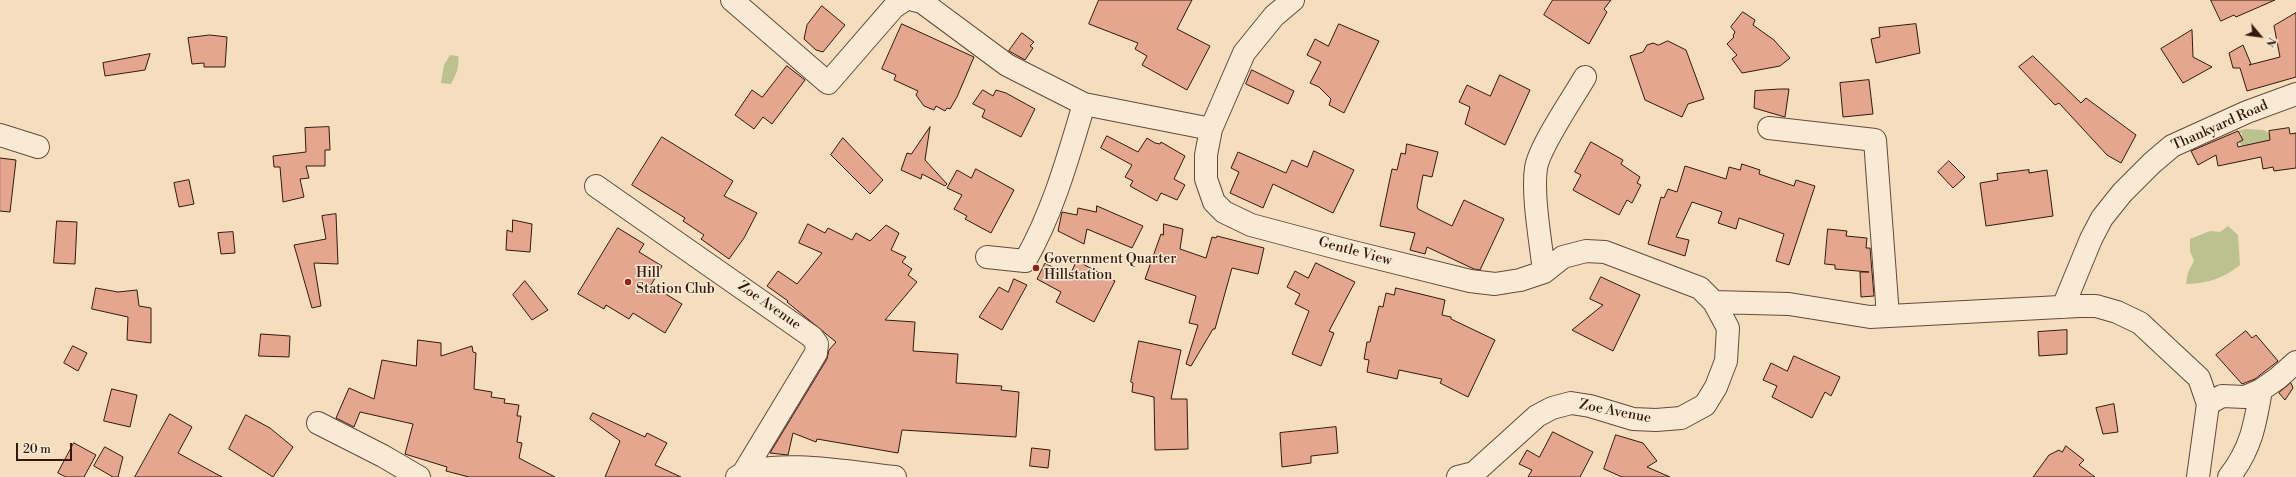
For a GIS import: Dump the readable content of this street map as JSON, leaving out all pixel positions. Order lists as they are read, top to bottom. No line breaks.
{"streets":{"street":["Thankyard Road","Gentle View","Zoe Avenue"]},"crossings":[["Gentle View","Zoe Avenue"]],"places":["Government Quarter Hillstation","Hill Station Club"],"scale_bar":"20 m","north":"bottom right"}
